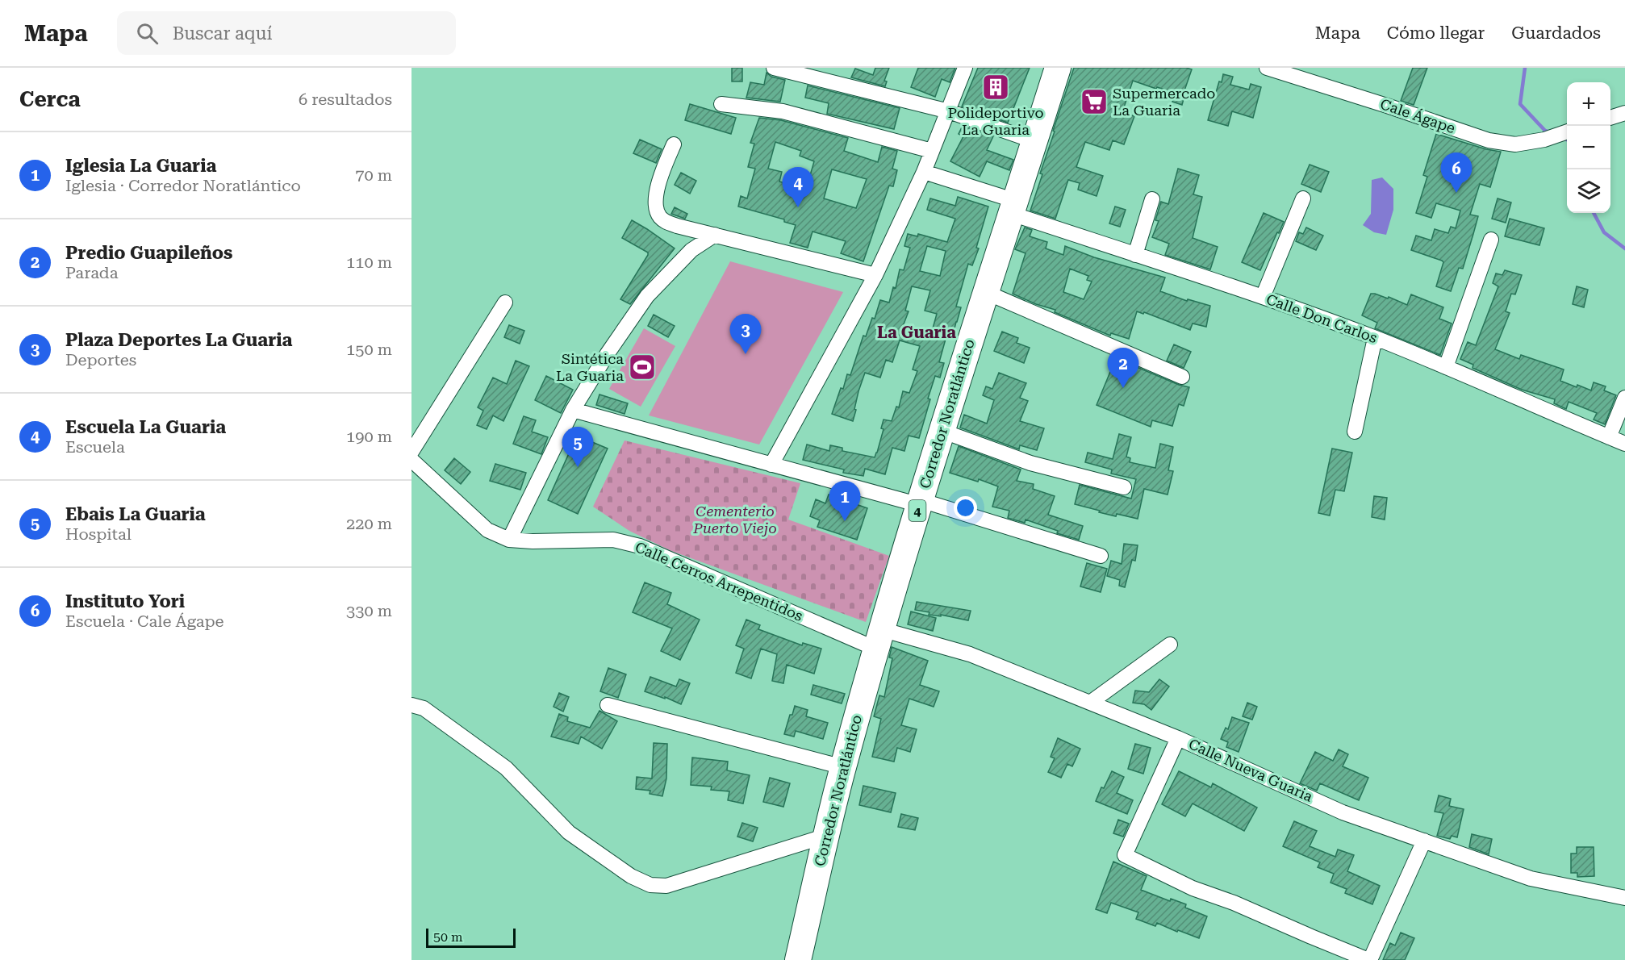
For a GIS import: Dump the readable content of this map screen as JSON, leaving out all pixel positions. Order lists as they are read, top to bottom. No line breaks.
{"streets":{"highway":["Corredor Noratlántico","4"],"street":["Cale Ágape","Calle Don Carlos","Calle Cerros Arrepentidos","Calle Nueva Guaria"]},"crossings":[["Calle Don Carlos","Corredor Noratlántico"],["Corredor Noratlántico","Calle Cerros Arrepentidos"],["Corredor Noratlántico","Calle Nueva Guaria"],["Calle Cerros Arrepentidos","Calle Nueva Guaria"]],"districts":["La Guaria"],"parks":["Cementerio Puerto Viejo"],"places":{"building":["Polideportivo La Guaria"],"supermarket":["Supermercado La Guaria"],"sports":["Sintética La Guaria"]},"scale_bar":"50 m","page":{"header":"Mapa","search":"Buscar aquí","nav":["Mapa","Cómo llegar","Guardados"],"heading":["Cerca","6 resultados"],"map_buttons":["+","−"],"list":[{"mark":"1","name":"Iglesia La Guaria","note":"Iglesia · Corredor Noratlántico","value":"70 m"},{"mark":"2","name":"Predio Guapileños","note":"Parada","value":"110 m"},{"mark":"3","name":"Plaza Deportes La Guaria","note":"Deportes","value":"150 m"},{"mark":"4","name":"Escuela La Guaria","note":"Escuela","value":"190 m"},{"mark":"5","name":"Ebais La Guaria","note":"Hospital","value":"220 m"},{"mark":"6","name":"Instituto Yori","note":"Escuela · Cale Ágape","value":"330 m"}],"pins":["6","4","3","2","5","1"],"scale":"50 m"}}
